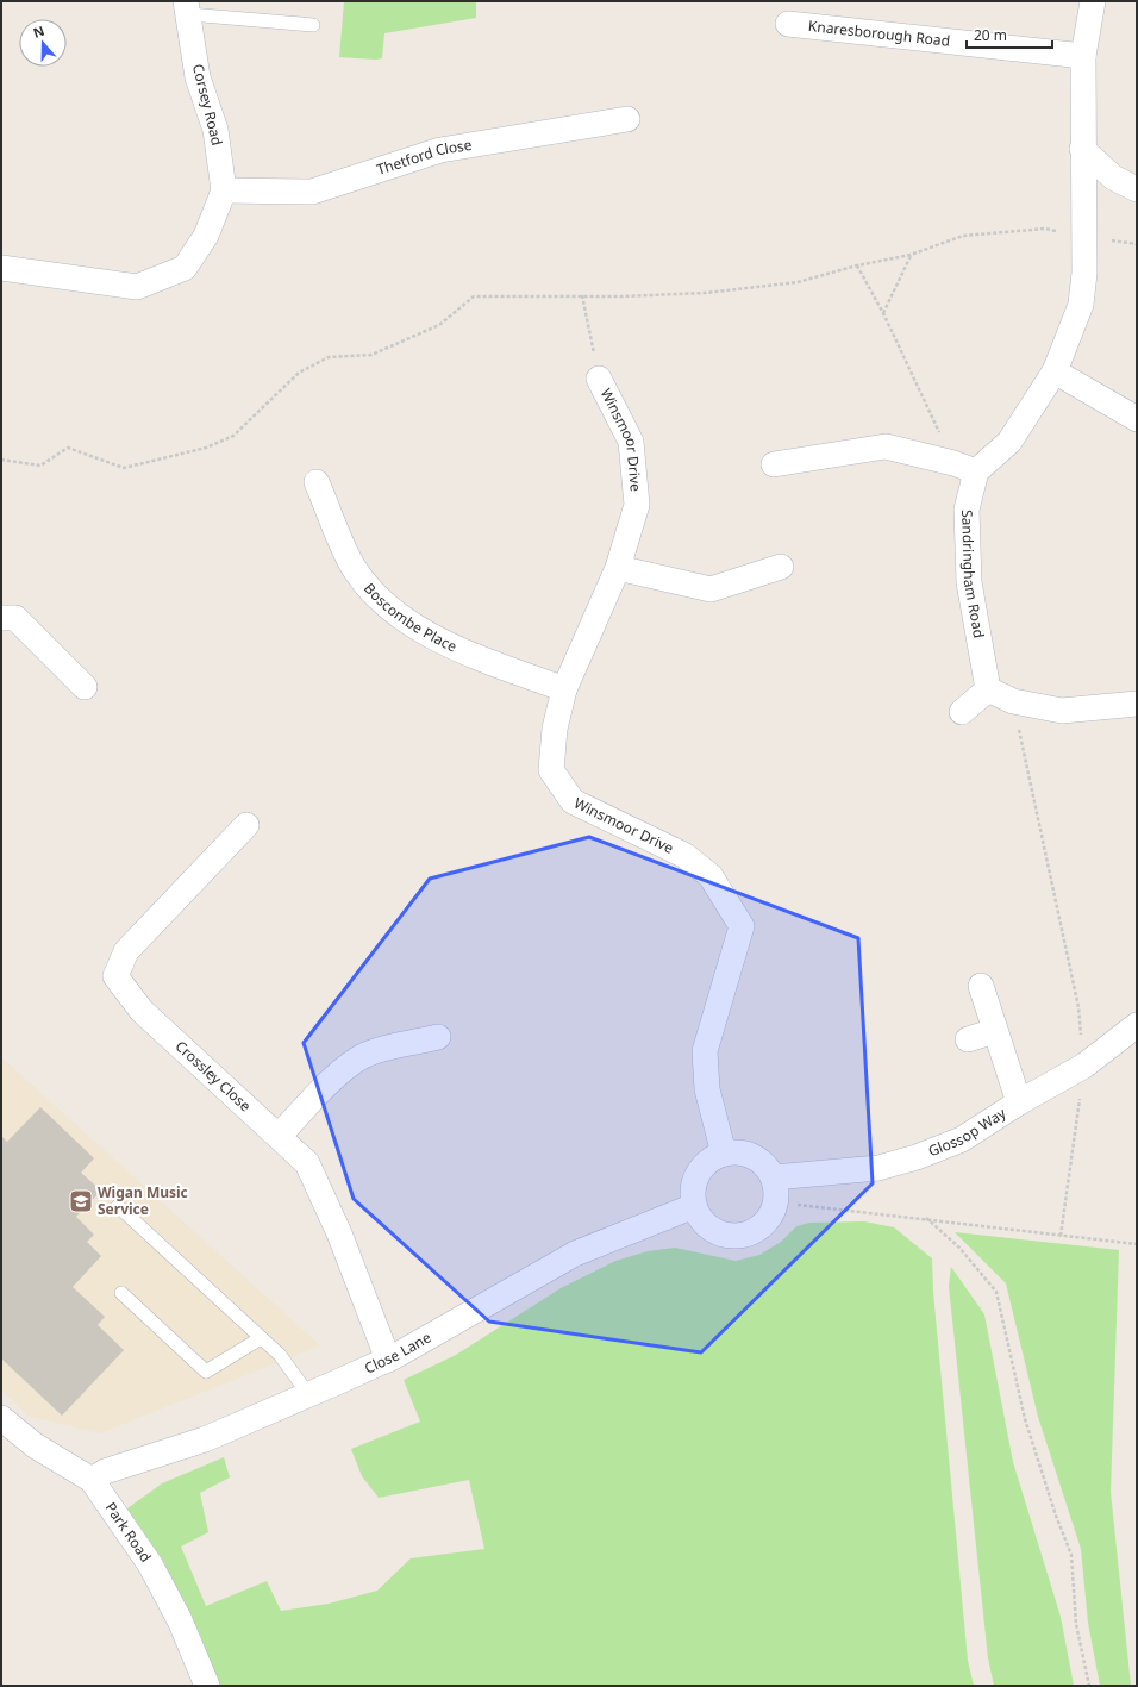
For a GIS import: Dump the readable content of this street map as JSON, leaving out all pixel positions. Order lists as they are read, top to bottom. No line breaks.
{"streets":{"street":["Knaresborough Road","Corsey Road","Thetford Close","Winsmoor Drive","Sandringham Road","Boscombe Place","Crossley Close","Glossop Way","Close Lane","Park Road"]},"crossings":[["Corsey Road","Thetford Close"],["Winsmoor Drive","Boscombe Place"],["Winsmoor Drive","Glossop Way"],["Winsmoor Drive","Close Lane"],["Crossley Close","Close Lane"],["Glossop Way","Close Lane"],["Close Lane","Park Road"]],"places":{"school or university":["Wigan Music Service"]},"scale_bar":"20 m","north":"top"}
